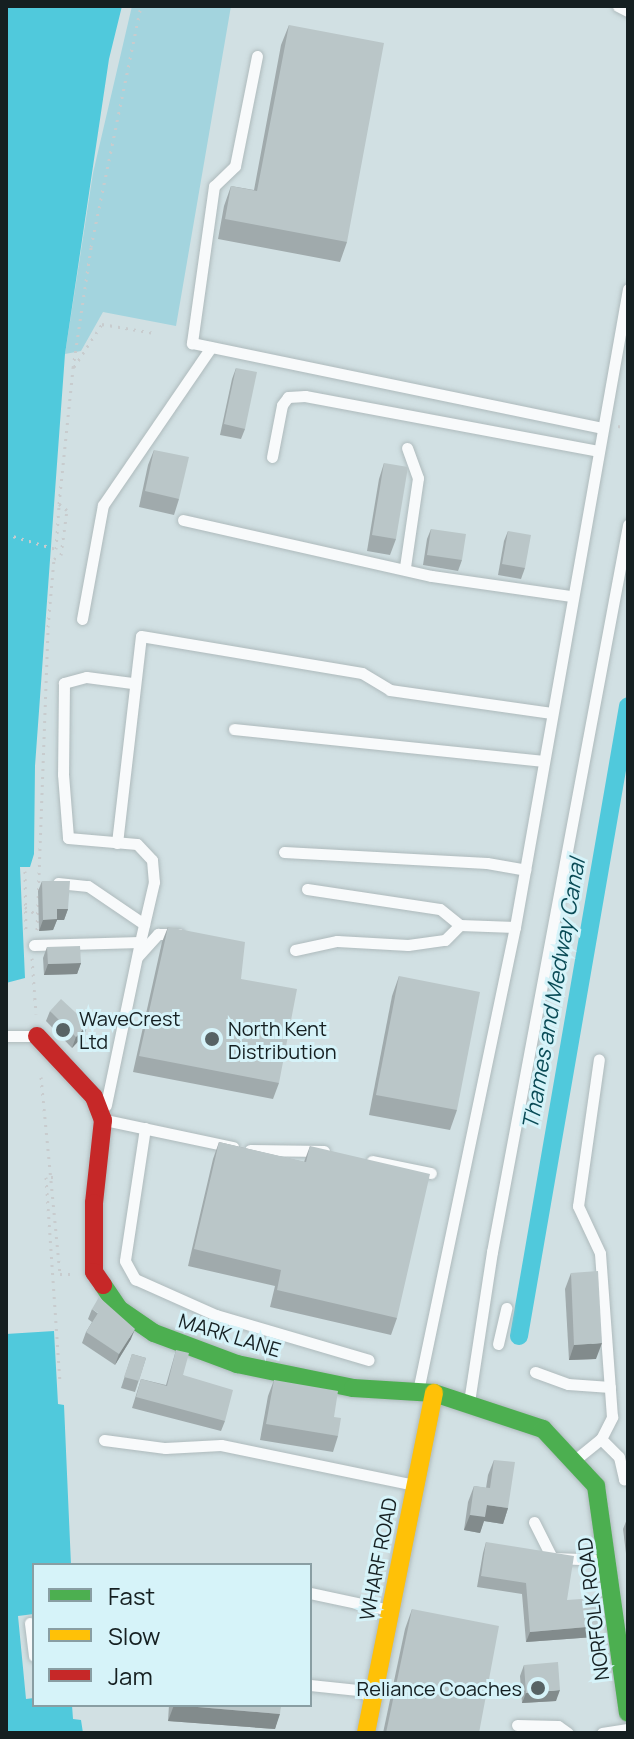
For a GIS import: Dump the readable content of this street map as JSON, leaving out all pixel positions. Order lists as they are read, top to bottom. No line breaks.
{"streets":{"street":["MARK LANE","WHARF ROAD","NORFOLK ROAD"]},"crossings":[["MARK LANE","WHARF ROAD"],["MARK LANE","NORFOLK ROAD"]],"water":["Thames and Medway Canal"],"places":["WaveCrest Ltd","North Kent Distribution","Reliance Coaches"],"legend":["Fast","Slow","Jam"]}
